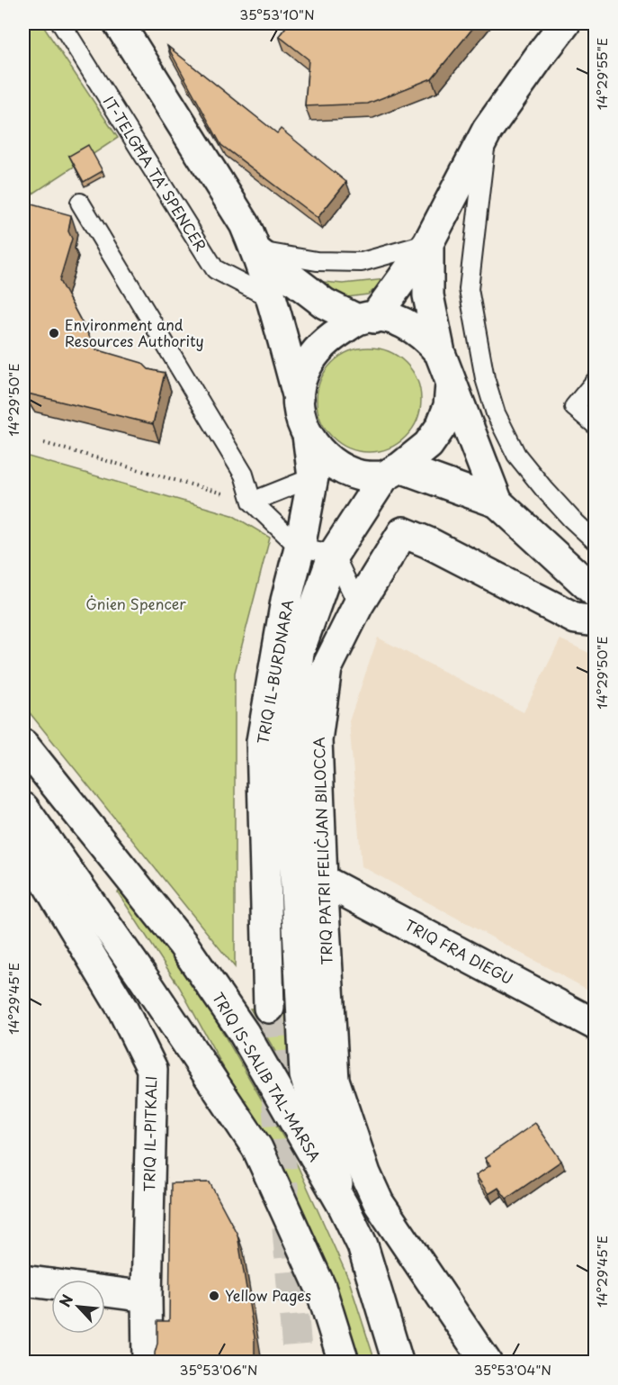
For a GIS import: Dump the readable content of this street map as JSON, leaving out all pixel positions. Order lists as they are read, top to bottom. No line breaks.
{"streets":{"main road":["TRIQ IL-BURDNARA","TRIQ PATRI FELIĊJAN BILOCCA","TRIQ FRA DIEGU","TRIQ IS-SALIB TAL-MARSA","TRIQ IL-PITKALI"],"lane":["IT-TELGĦA TA' SPENCER"]},"crossings":[["TRIQ PATRI FELIĊJAN BILOCCA","TRIQ FRA DIEGU"]],"parks":["Ġnien Spencer"],"places":["Environment and Resources Authority","Yellow Pages"],"north":"top left","coordinates":["35°53'10\"N","14°29'55\"E","14°29'50\"E","14°29'45\"E","35°53'06\"N","35°53'04\"N"]}
